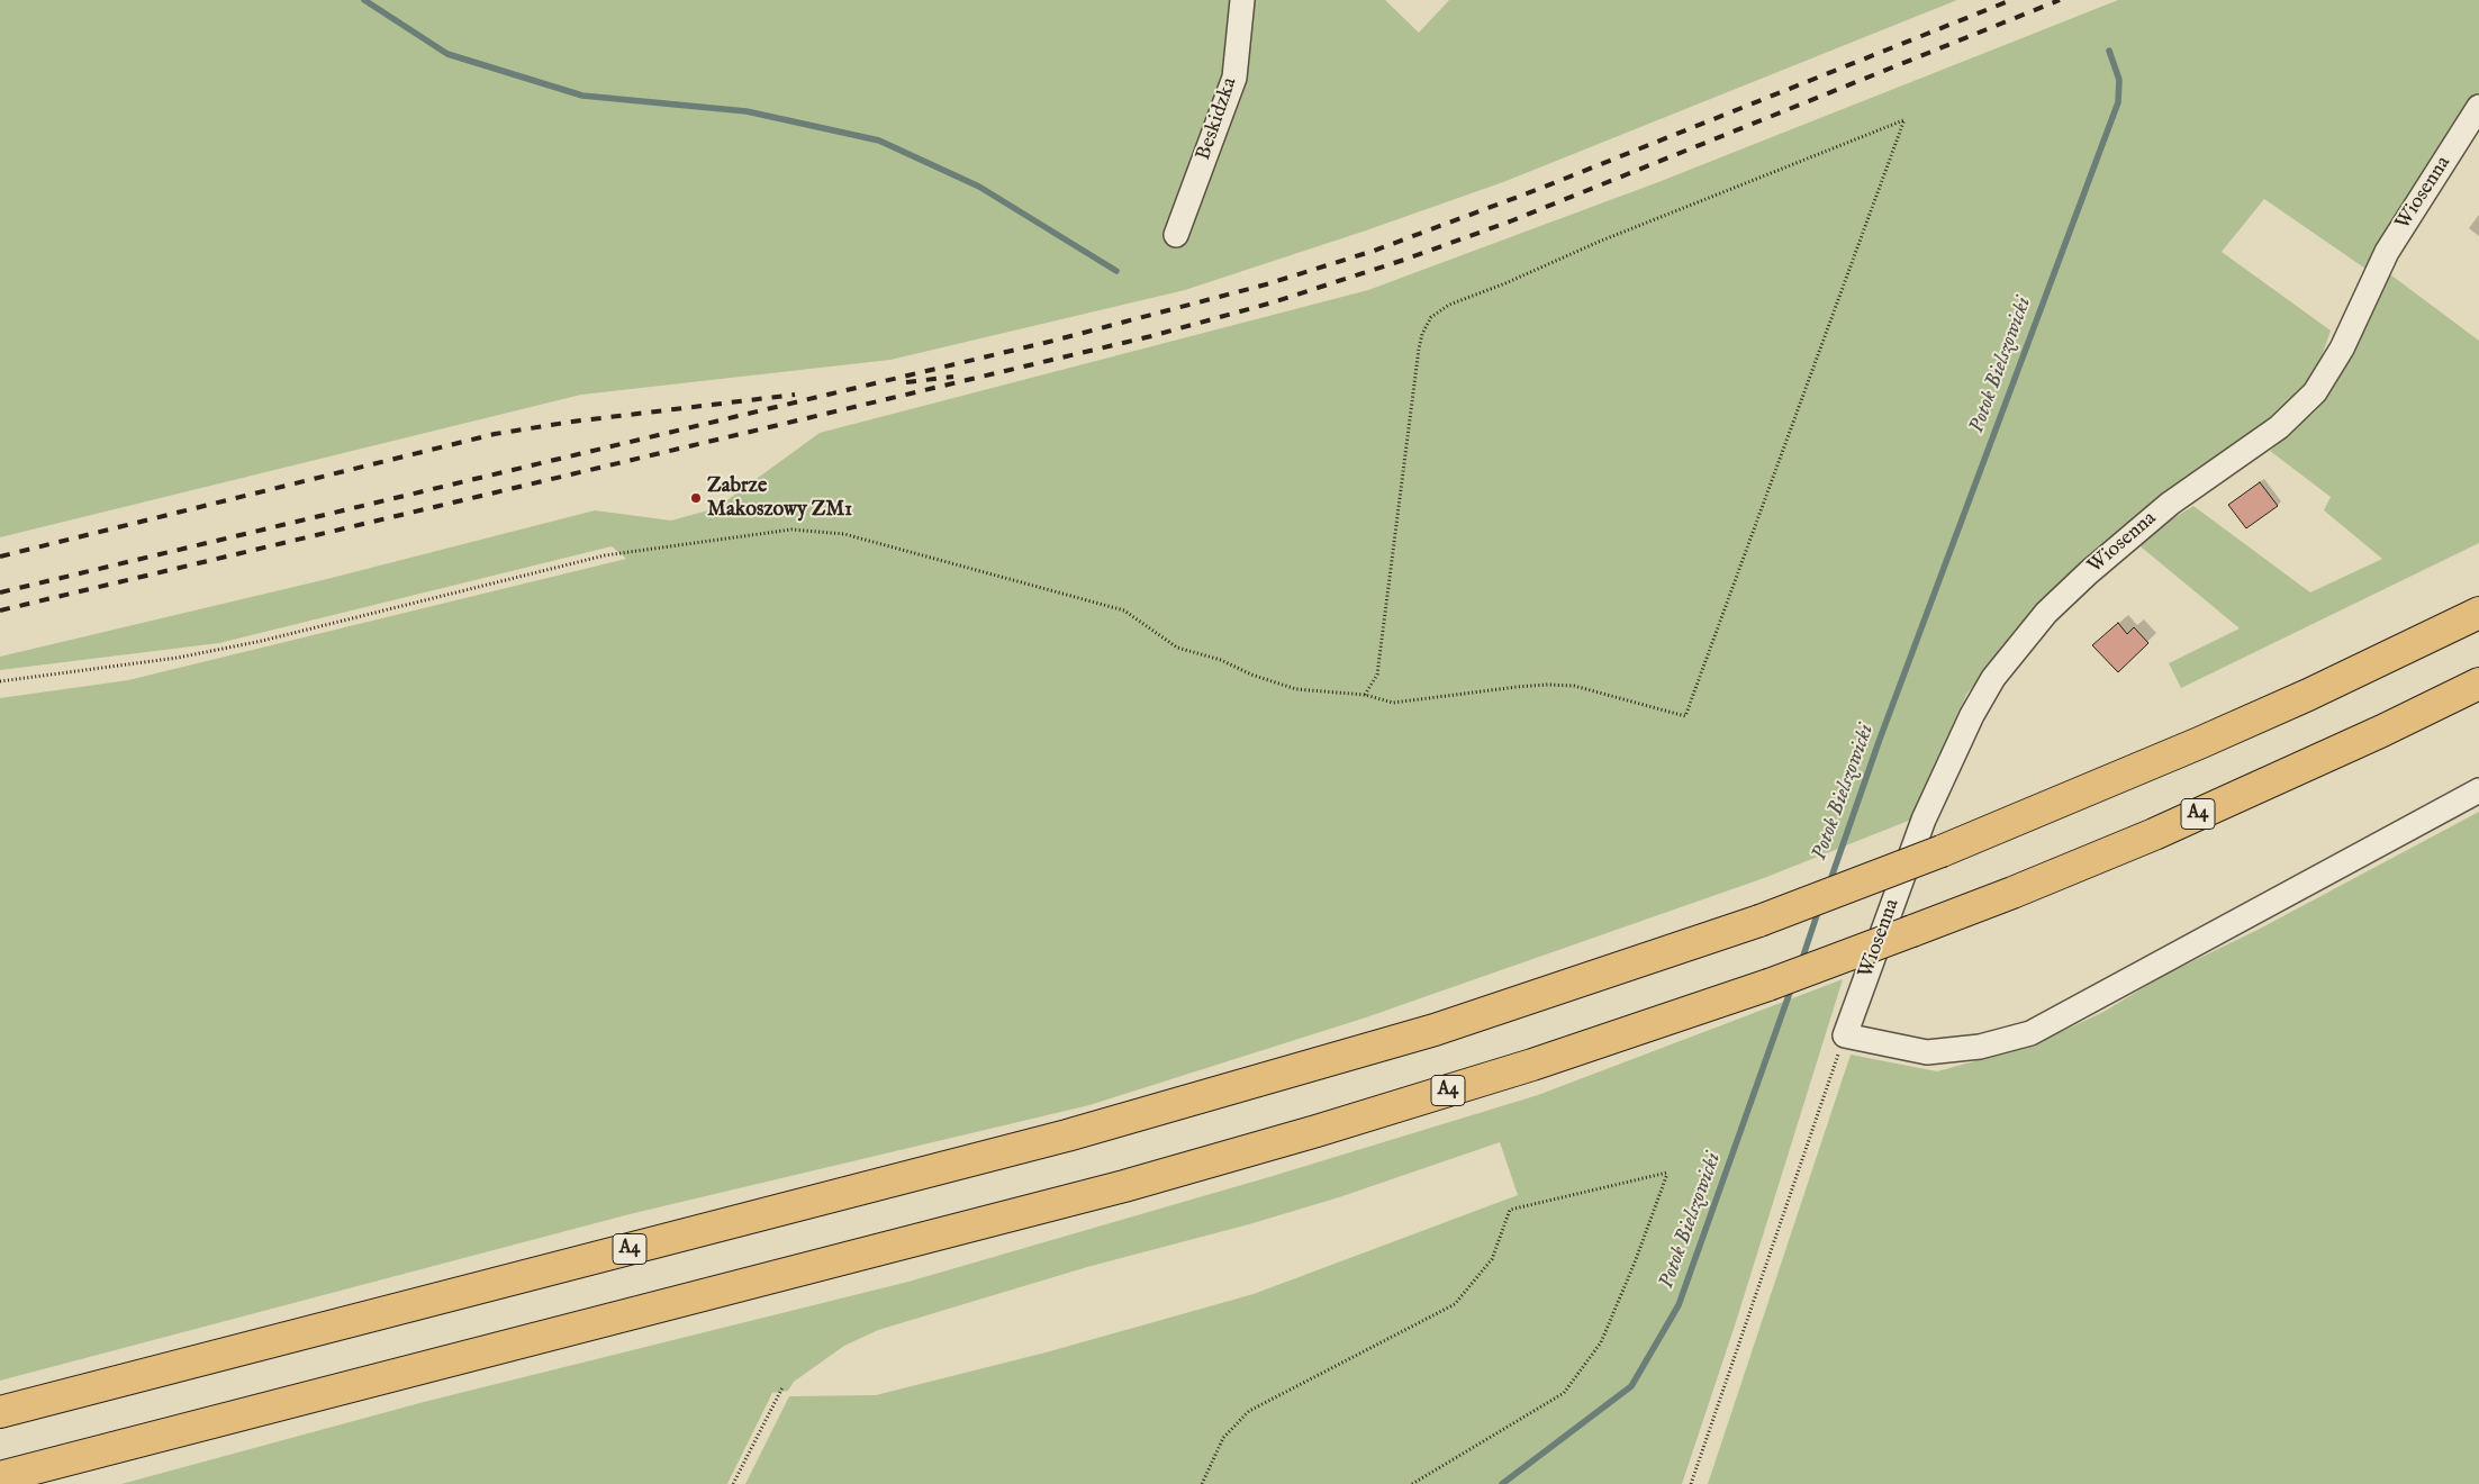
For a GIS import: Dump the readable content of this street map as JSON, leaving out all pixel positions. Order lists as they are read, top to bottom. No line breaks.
{"streets":{"highway":["A4"],"street":["Beskidzka","Wiosenna"]},"water":["Potok Bielszowicki"],"places":["Zabrze Makoszowy ZM1"]}
